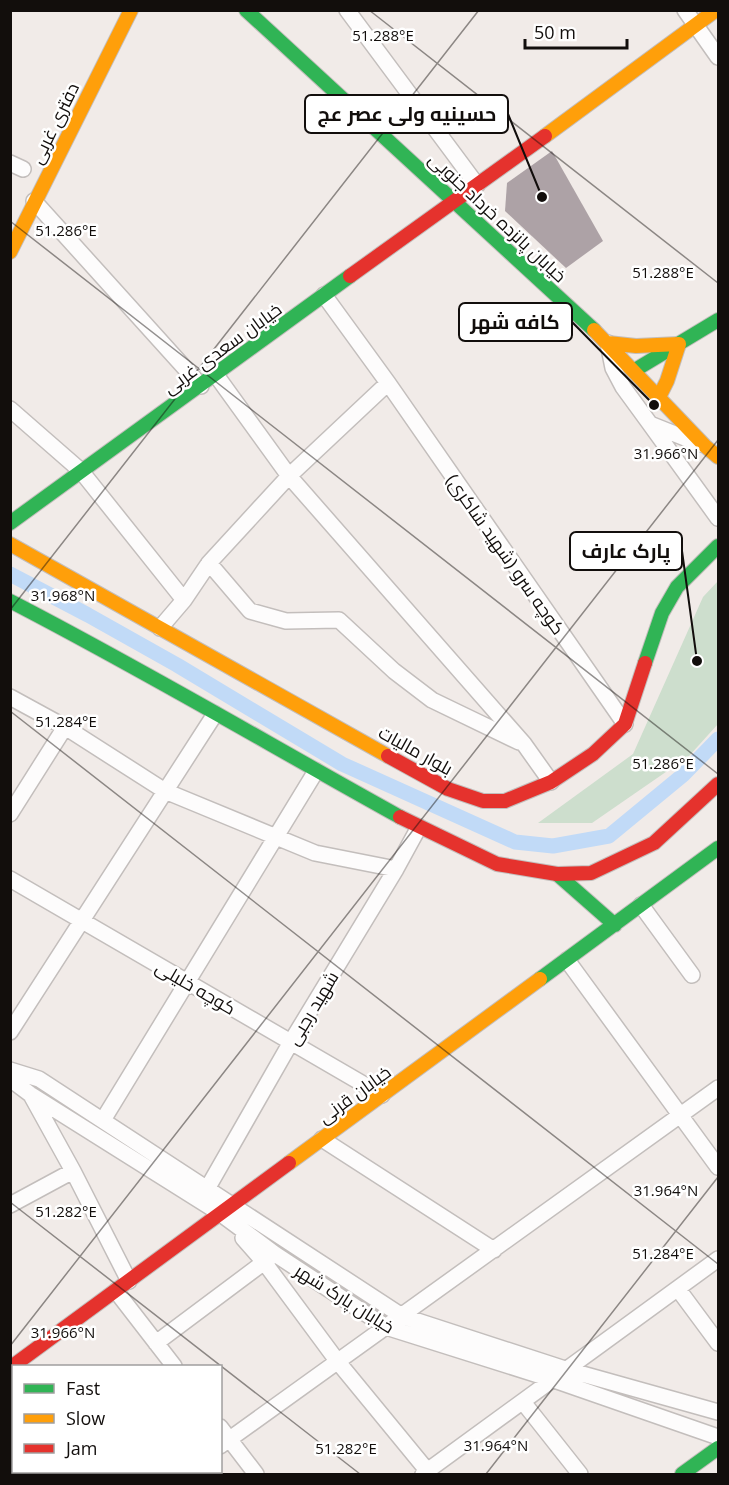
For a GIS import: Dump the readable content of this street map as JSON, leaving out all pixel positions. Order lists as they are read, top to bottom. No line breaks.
{"streets":{"street":["دفتری غربی","خیابان پانزده خرداد جنوبی","خیابان سعدی غربی","کوچه سرو (شهید شاکری)","بلوار مالیات","کوچه خلیلی","شهید رجبی","خیابان قرنی","خیابان پارک شهر"]},"crossings":[["خیابان پانزده خرداد جنوبی","خیابان سعدی غربی"],["خیابان سعدی غربی","کوچه سرو (شهید شاکری)"],["کوچه سرو (شهید شاکری)","بلوار مالیات"],["کوچه خلیلی","شهید رجبی"],["کوچه خلیلی","خیابان قرنی"],["شهید رجبی","خیابان پارک شهر"],["خیابان قرنی","خیابان پارک شهر"]],"places":["حسینیه ولی عصر عج","کافه شهر","پارک عارف"],"legend":["Fast","Slow","Jam"],"scale_bar":"50 m","coordinates":["51.288°E","51.286°E","31.966°N","31.968°N","51.284°E","31.964°N","51.282°E"]}
